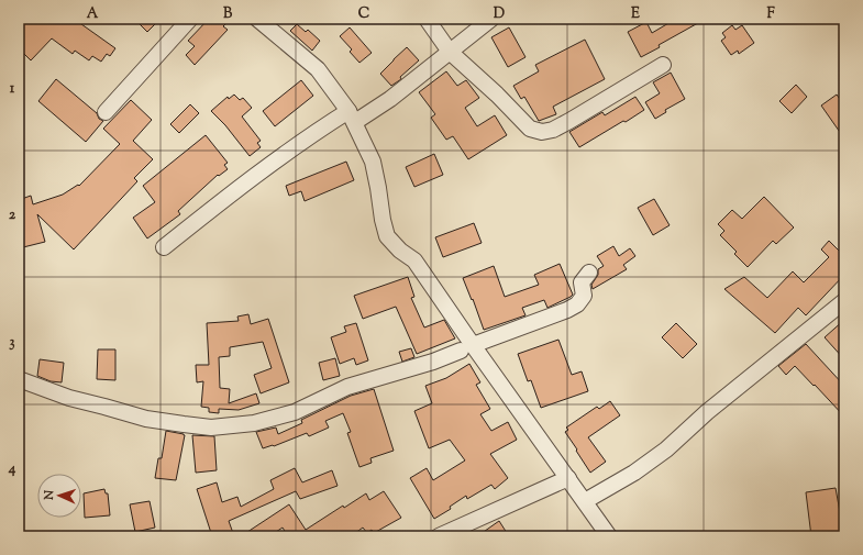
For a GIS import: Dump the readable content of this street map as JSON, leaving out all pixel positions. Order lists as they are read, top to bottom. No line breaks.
{"north":"left","grid":{"columns":["A","B","C","D","E","F"],"rows":["1","2","3","4"]}}
